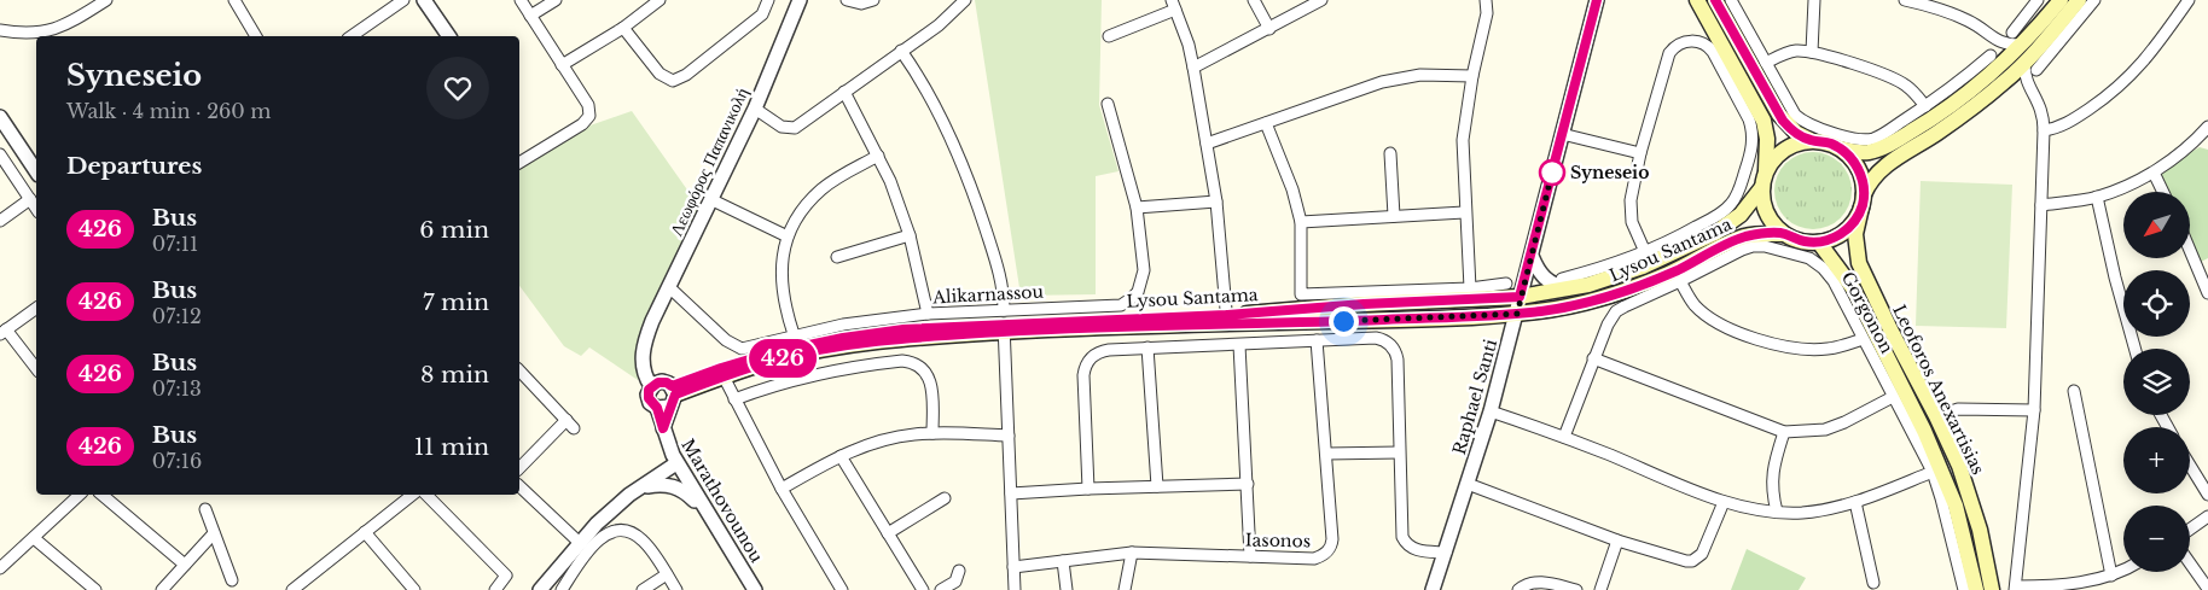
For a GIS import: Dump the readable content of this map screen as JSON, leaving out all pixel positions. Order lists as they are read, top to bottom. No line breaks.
{"streets":{"main road":["Lysou Santama","Leoforos Anexartisias"],"street":["Λεωφόρος Παπανικολή","Alikarnassou","Gorgonon","Raphael Santi","Marathovounou","Iasonos"]},"crossings":[["Λεωφόρος Παπανικολή","Lysou Santama"],["Λεωφόρος Παπανικολή","Alikarnassou"],["Λεωφόρος Παπανικολή","Marathovounou"],["Lysou Santama","Alikarnassou"],["Lysou Santama","Leoforos Anexartisias"],["Lysou Santama","Raphael Santi"],["Lysou Santama","Marathovounou"]],"places":["Syneseio"],"lines":["bus line 426"],"north":"bottom left","page":{"on_map":"426","heading":[["Syneseio","Walk · 4 min · 260 m"],"Departures"],"map_buttons":["+","−"],"list":[{"mark":"426","name":"Bus","note":"07:11","value":"6 min"},{"mark":"426","name":"Bus","note":"07:12","value":"7 min"},{"mark":"426","name":"Bus","note":"07:13","value":"8 min"},{"mark":"426","name":"Bus","note":"07:16","value":"11 min"}]}}
